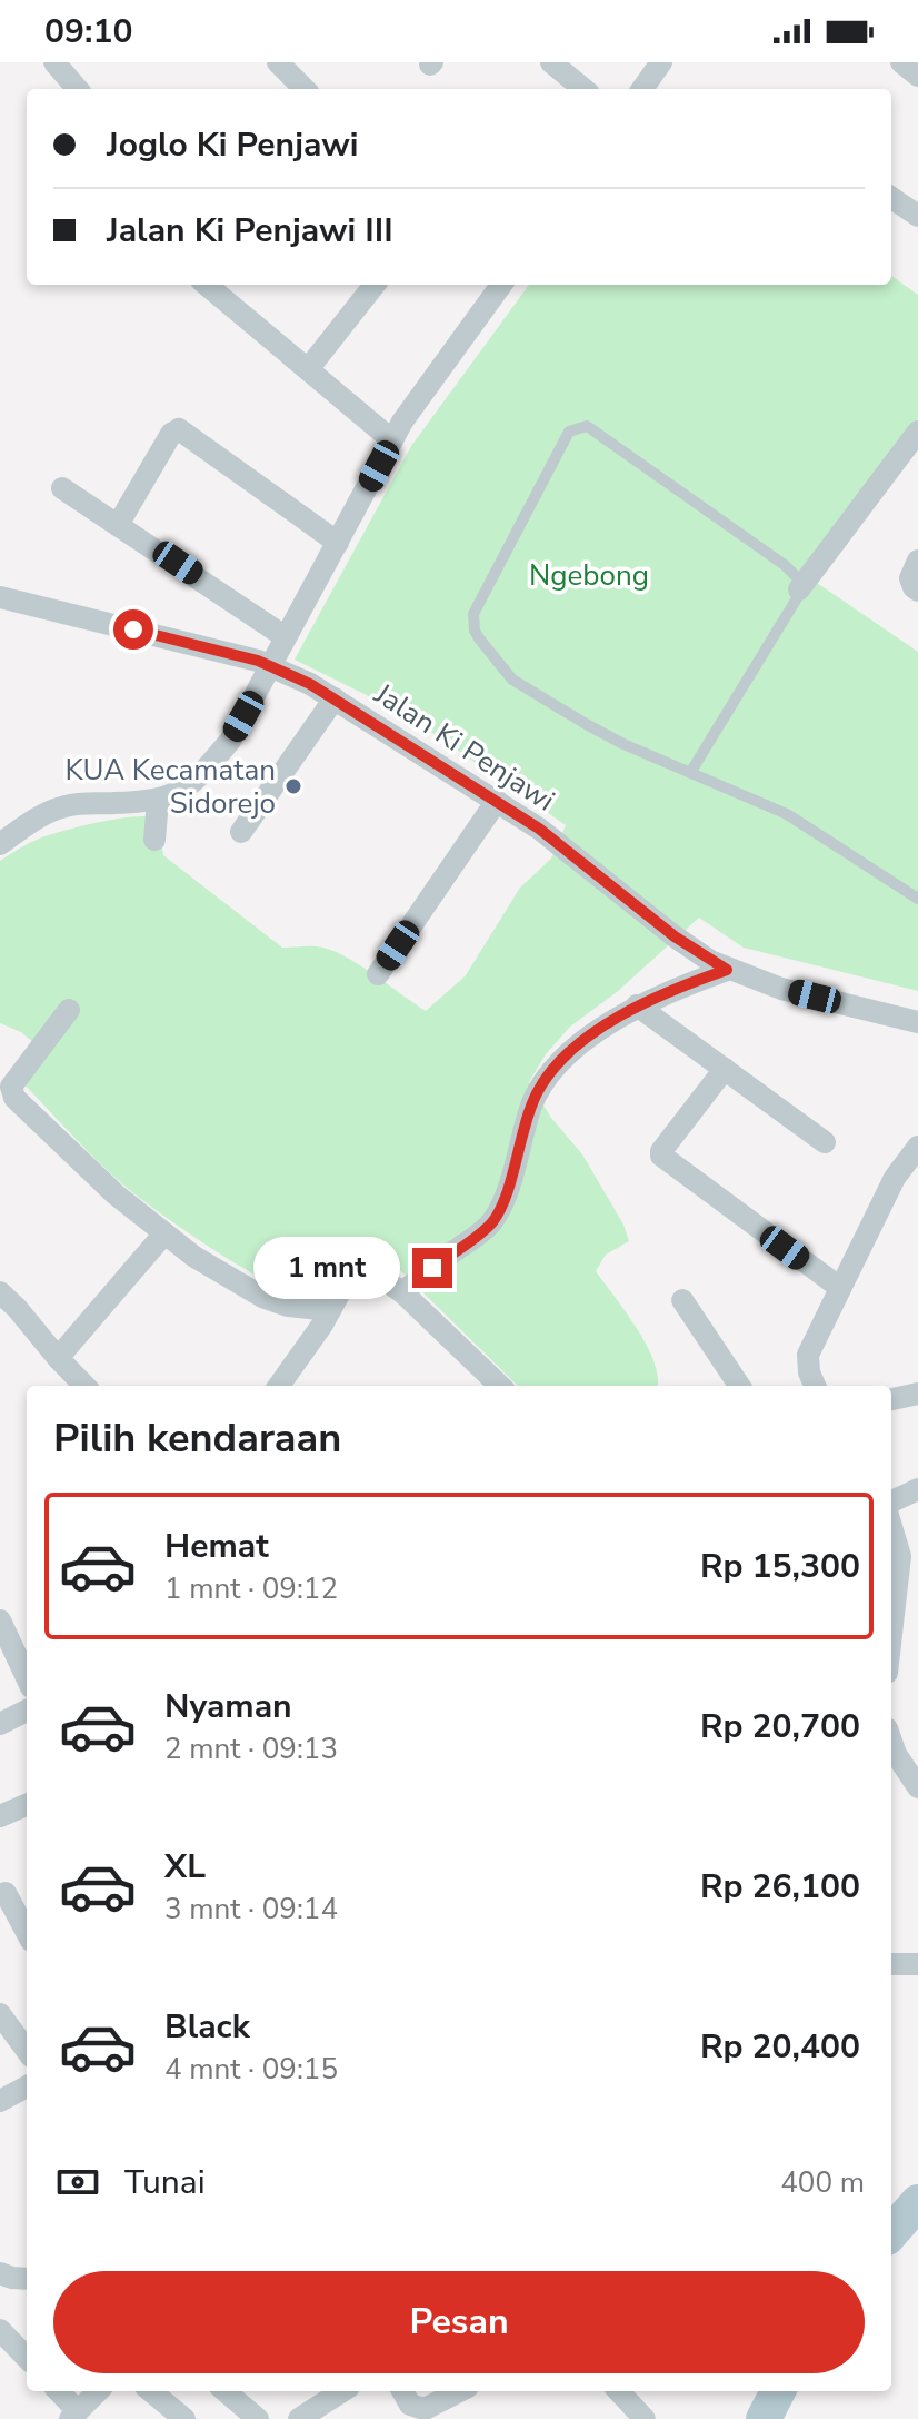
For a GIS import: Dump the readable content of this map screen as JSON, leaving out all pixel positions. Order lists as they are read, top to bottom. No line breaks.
{"streets":{"street":["Jalan Ki Penjawi"]},"parks":["Ngebong"],"places":["KUA Kecamatan Sidorejo"],"page":{"status":"09:10","banner":["Joglo Ki Penjawi","Jalan Ki Penjawi III"],"bubble":"1 mnt","heading":"Pilih kendaraan","list":[{"name":"Hemat","note":"1 mnt · 09:12","value":"Rp 15,300"},{"name":"Nyaman","note":"2 mnt · 09:13","value":"Rp 20,700"},{"name":"XL","note":"3 mnt · 09:14","value":"Rp 26,100"},{"name":"Black","note":"4 mnt · 09:15","value":"Rp 20,400"}],"pay":["Tunai","400 m"],"buttons":"Pesan"}}
